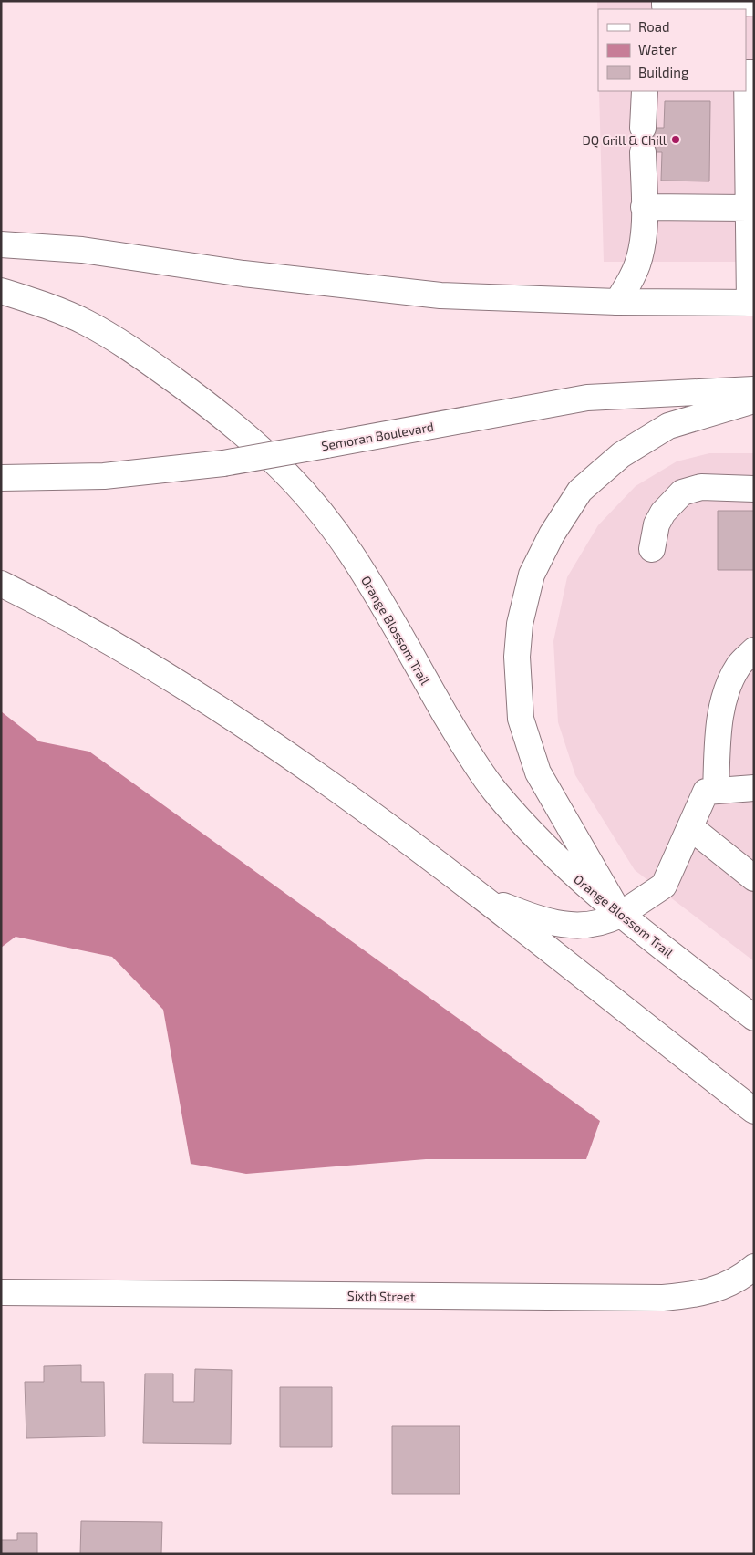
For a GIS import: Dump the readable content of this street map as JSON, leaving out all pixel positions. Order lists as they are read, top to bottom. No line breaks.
{"streets":{"main road":["Semoran Boulevard","Orange Blossom Trail","Sixth Street"]},"places":["DQ Grill & Chill"],"legend":["Road","Water","Building"]}
